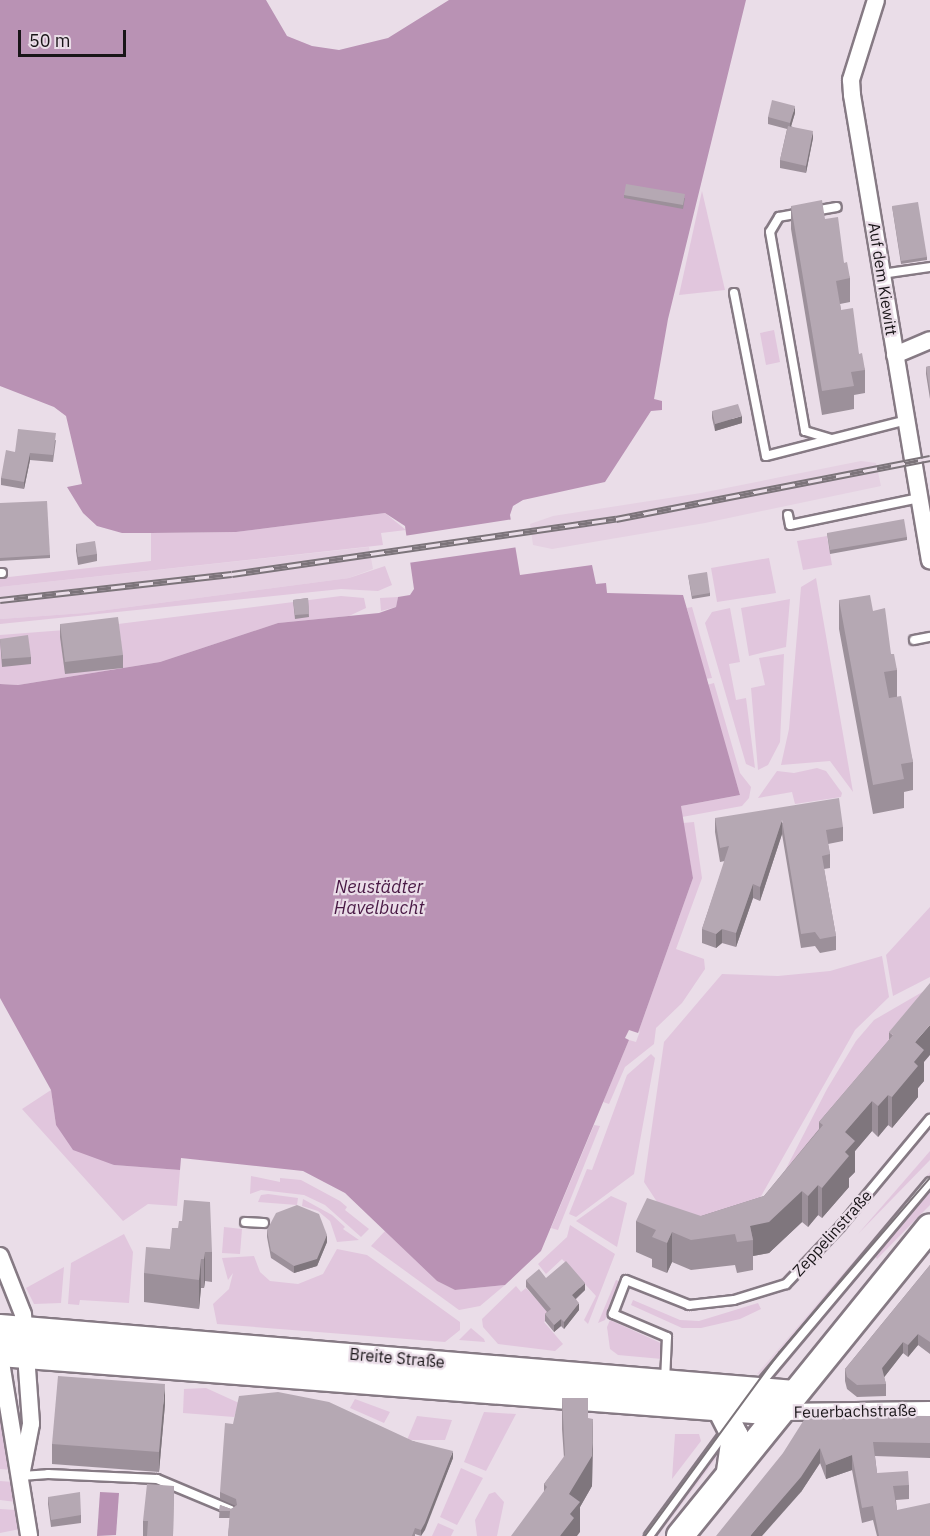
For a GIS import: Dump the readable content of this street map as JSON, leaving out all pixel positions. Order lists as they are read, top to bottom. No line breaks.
{"streets":{"main road":["Breite Straße"],"street":["Auf dem Kiewitt","Feuerbachstraße"],"lane":["Zeppelinstraße"]},"crossings":[["Zeppelinstraße","Breite Straße"],["Breite Straße","Feuerbachstraße"]],"water":["Neustädter Havelbucht"],"scale_bar":"50 m"}
